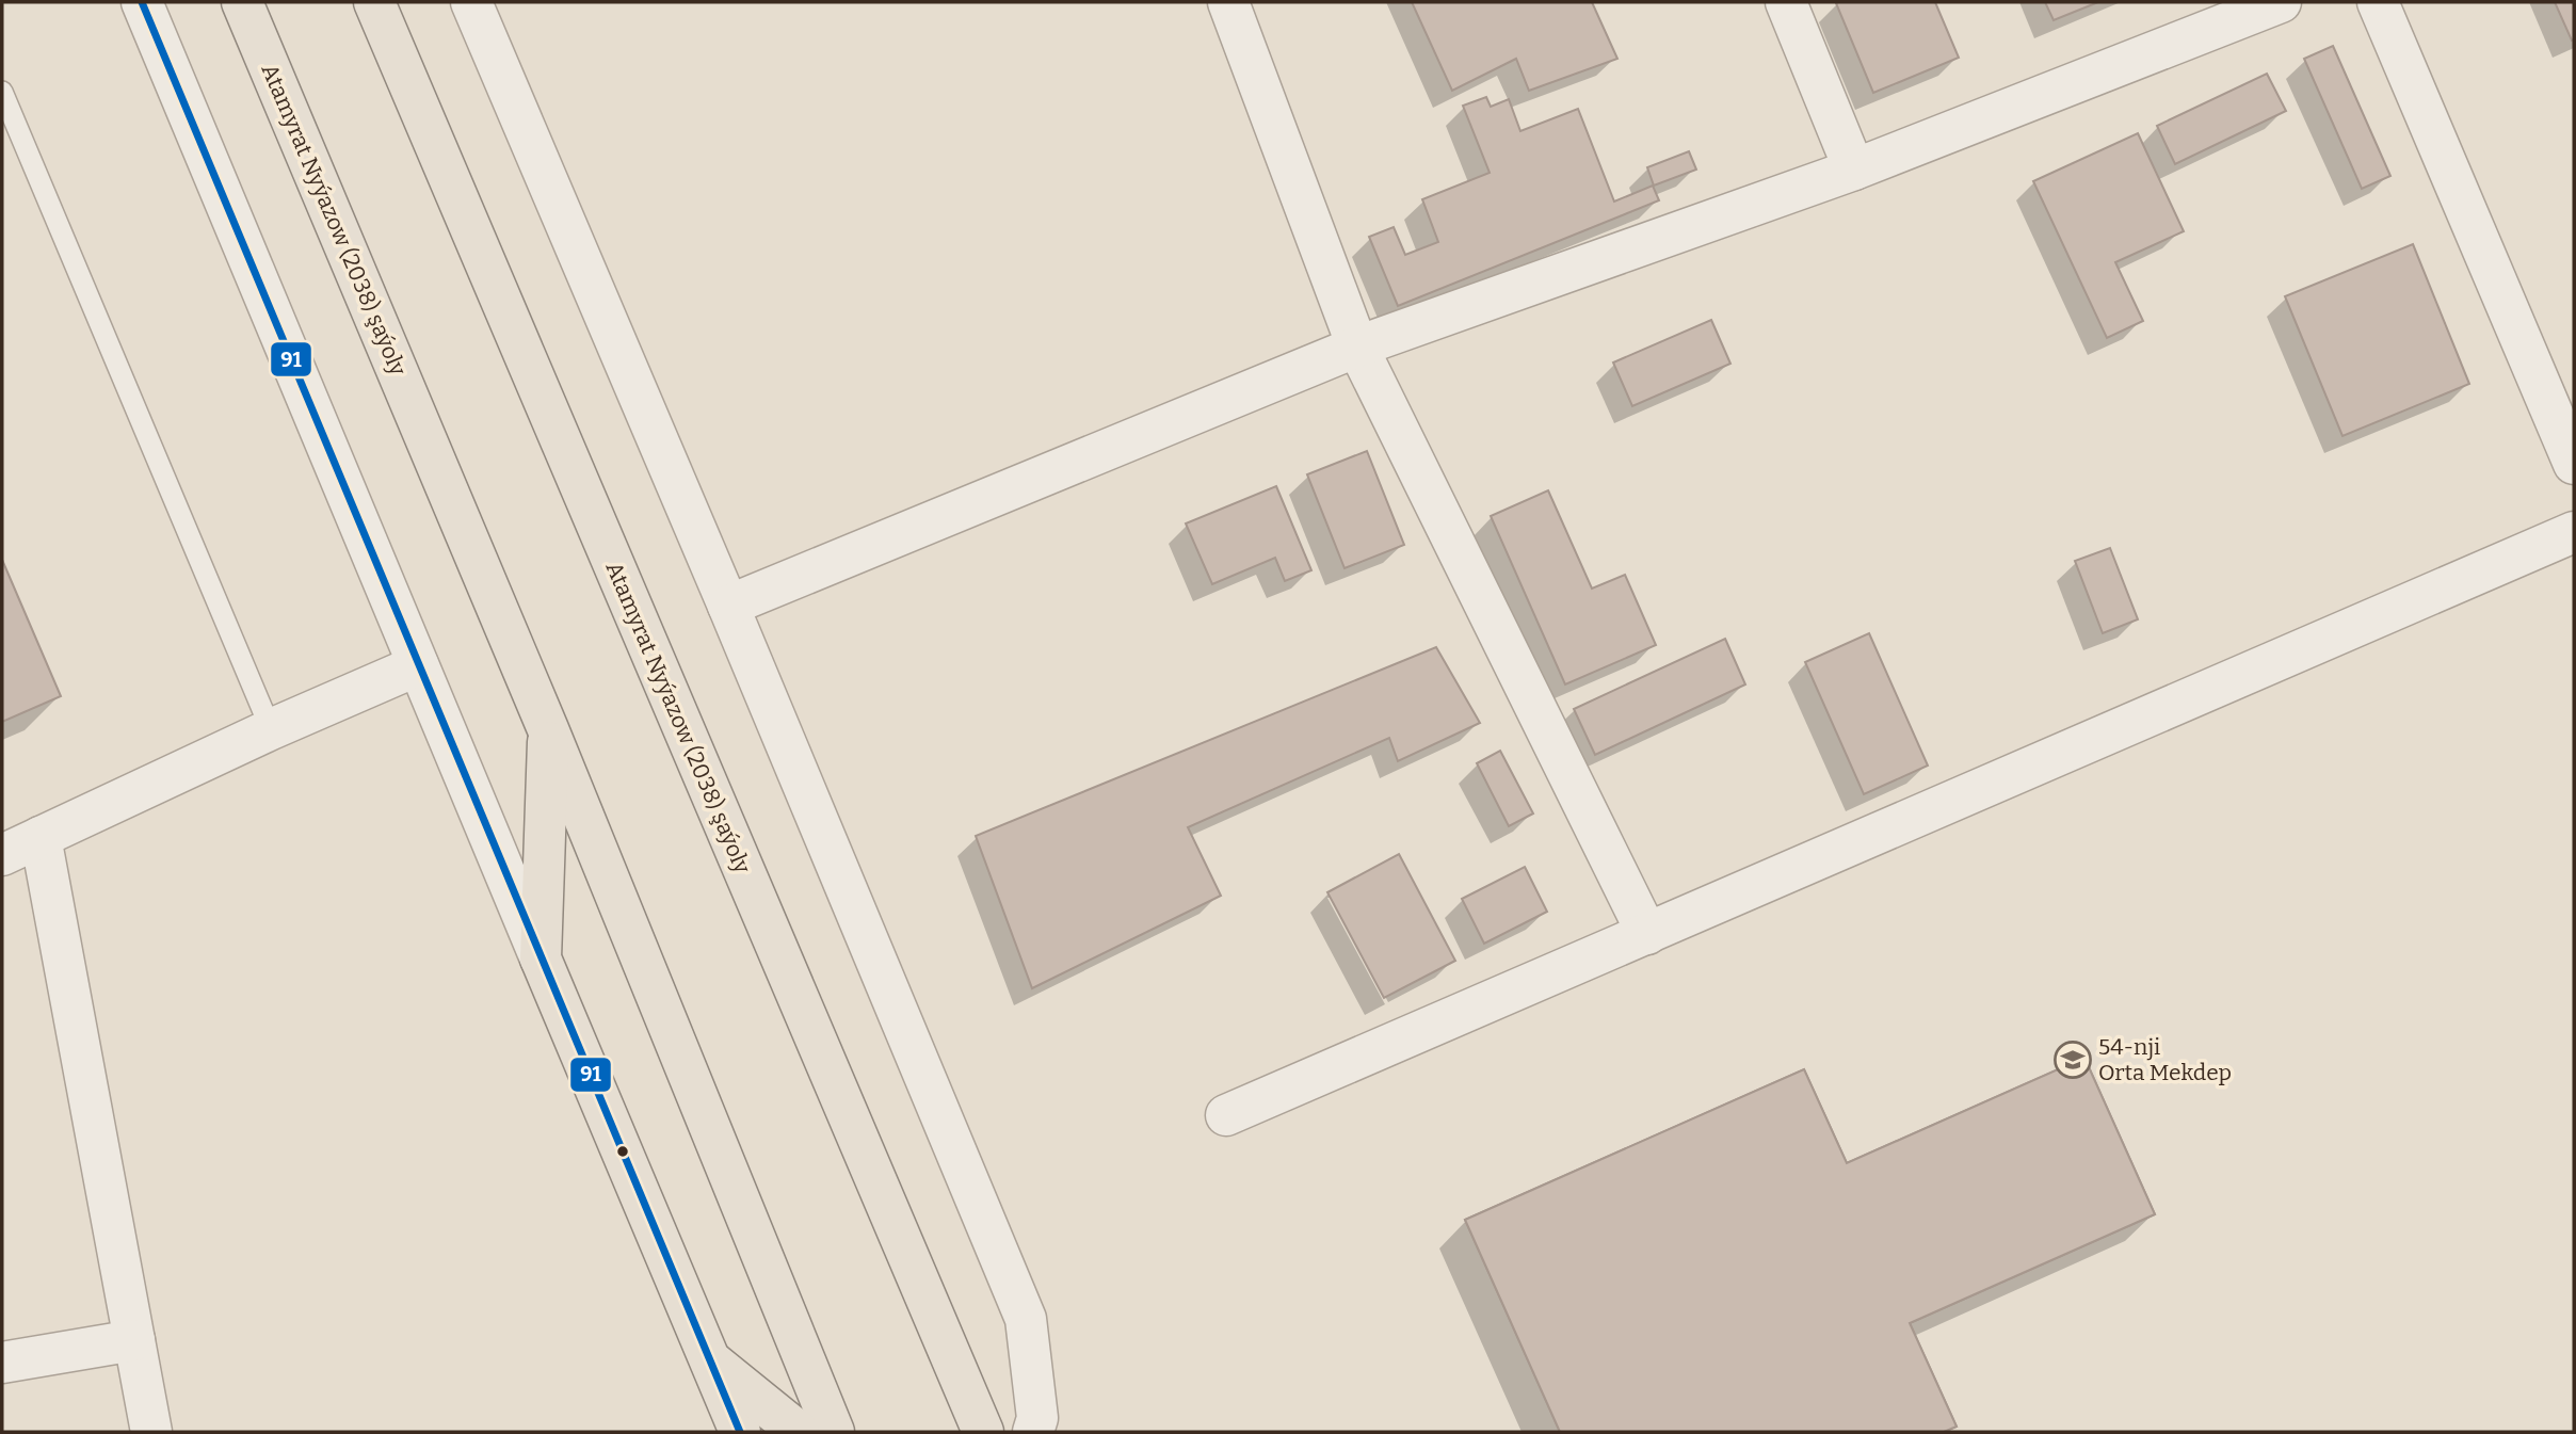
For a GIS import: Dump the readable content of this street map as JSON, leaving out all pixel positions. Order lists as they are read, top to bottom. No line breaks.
{"streets":{"main road":["Atamyrat Nyýazow (2038) şaýoly"]},"places":{"school or university":["54-nji Orta Mekdep"]},"lines":["transit line 91"]}
